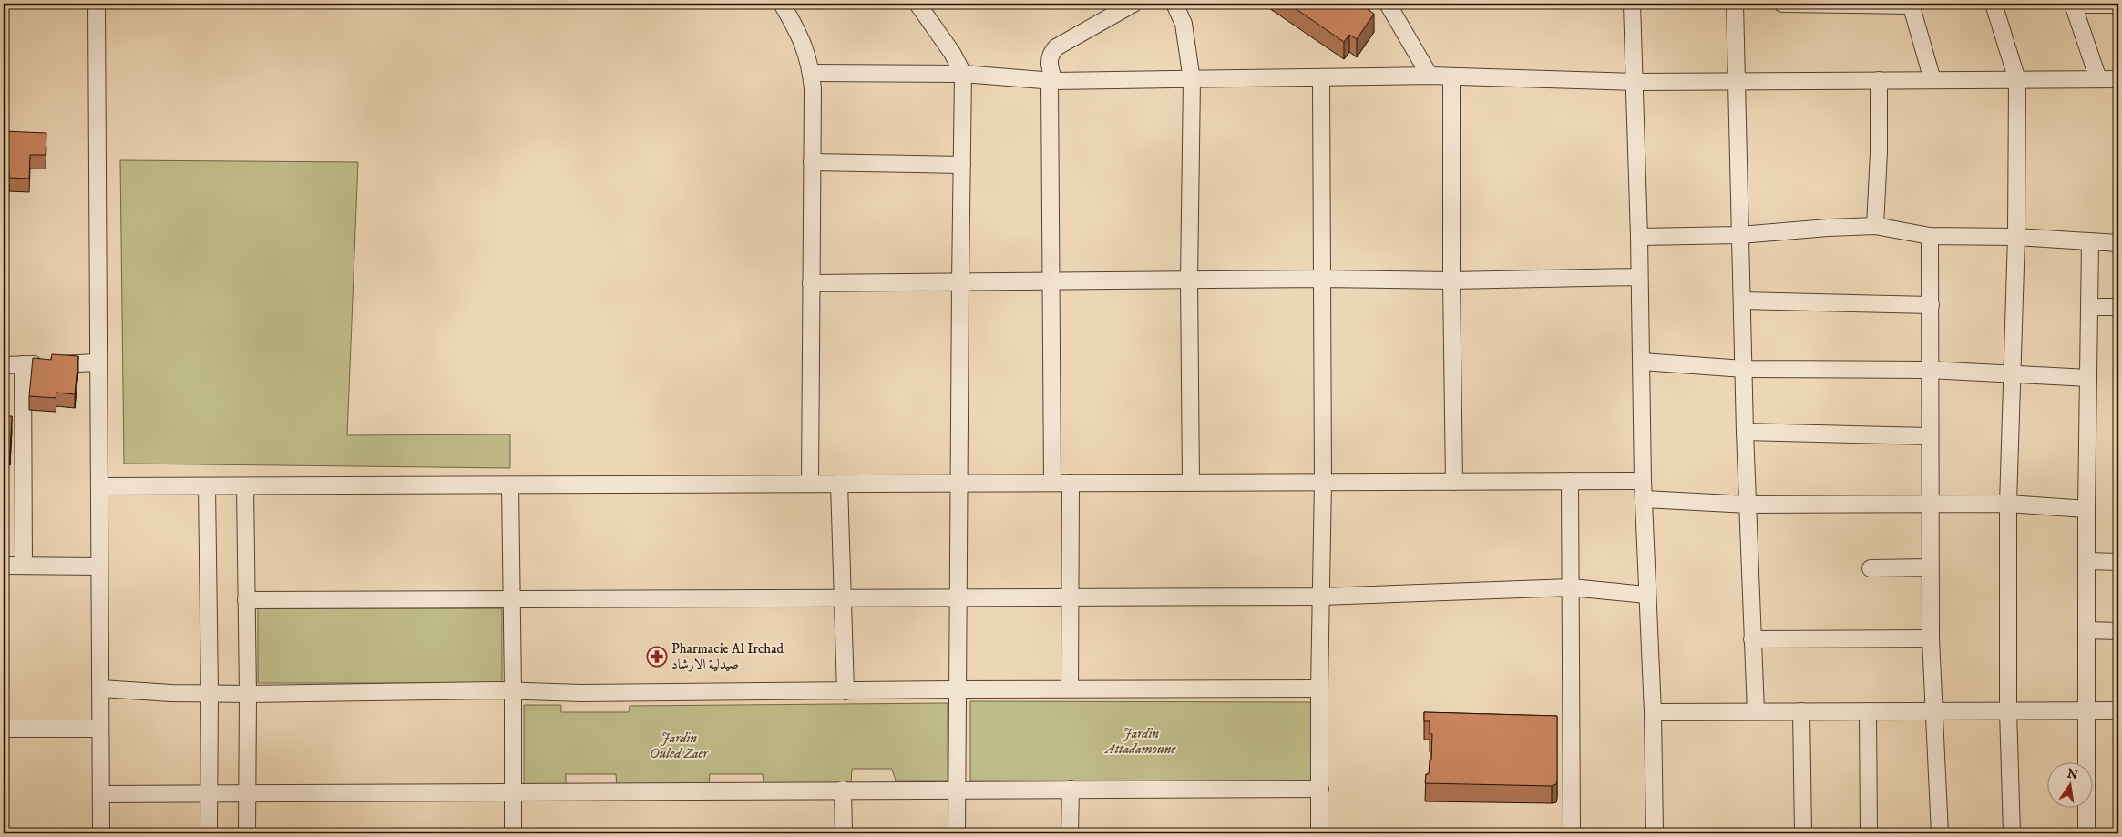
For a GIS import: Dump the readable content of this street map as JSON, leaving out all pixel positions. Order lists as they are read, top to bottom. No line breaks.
{"parks":["Jardin Attadamoune","Jardin Ouled Zaer"],"places":{"pharmacy":["Pharmacie Al Irchad صيدلية الارشاد"]},"north":"top"}
